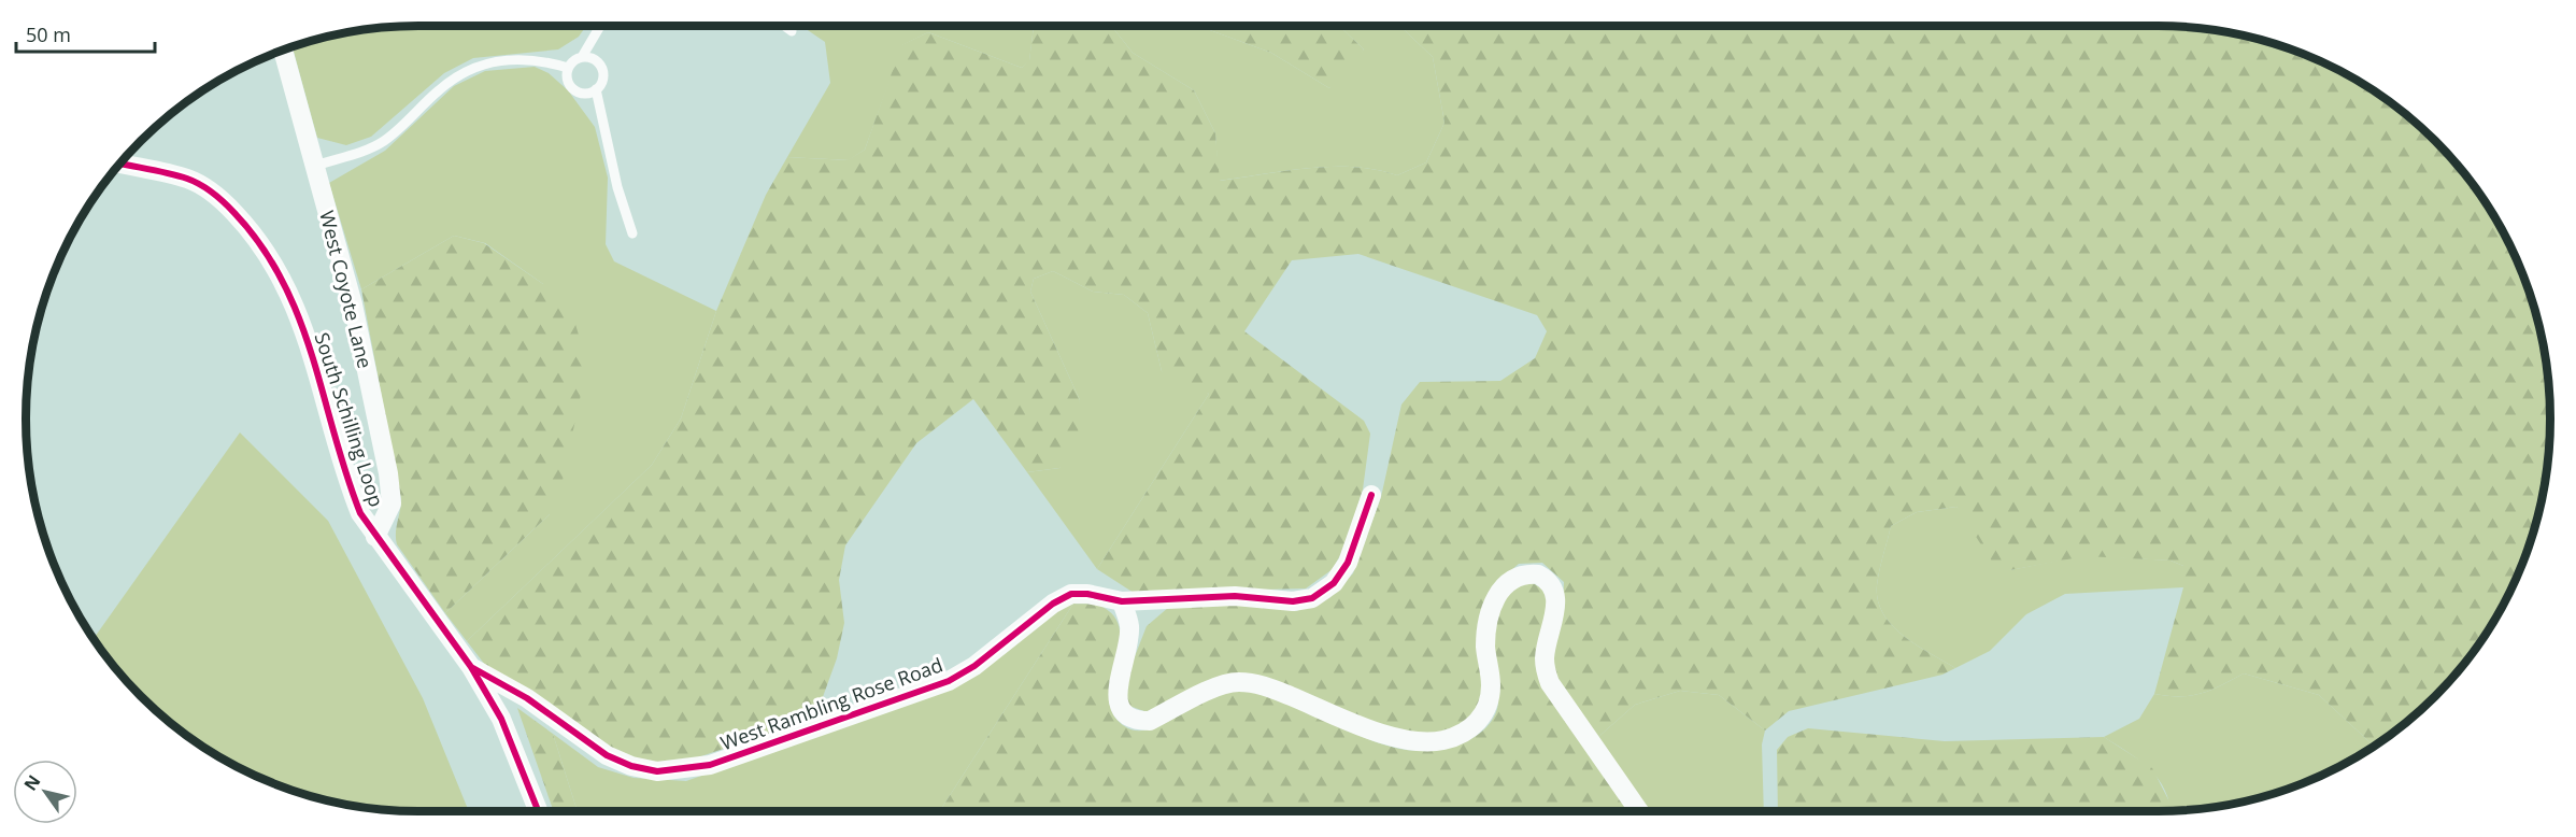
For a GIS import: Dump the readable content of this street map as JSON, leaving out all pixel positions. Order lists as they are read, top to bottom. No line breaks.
{"streets":{"street":["West Coyote Lane","South Schilling Loop","West Rambling Rose Road"]},"crossings":[["West Coyote Lane","South Schilling Loop"],["South Schilling Loop","West Rambling Rose Road"]],"scale_bar":"50 m","north":"top left"}
